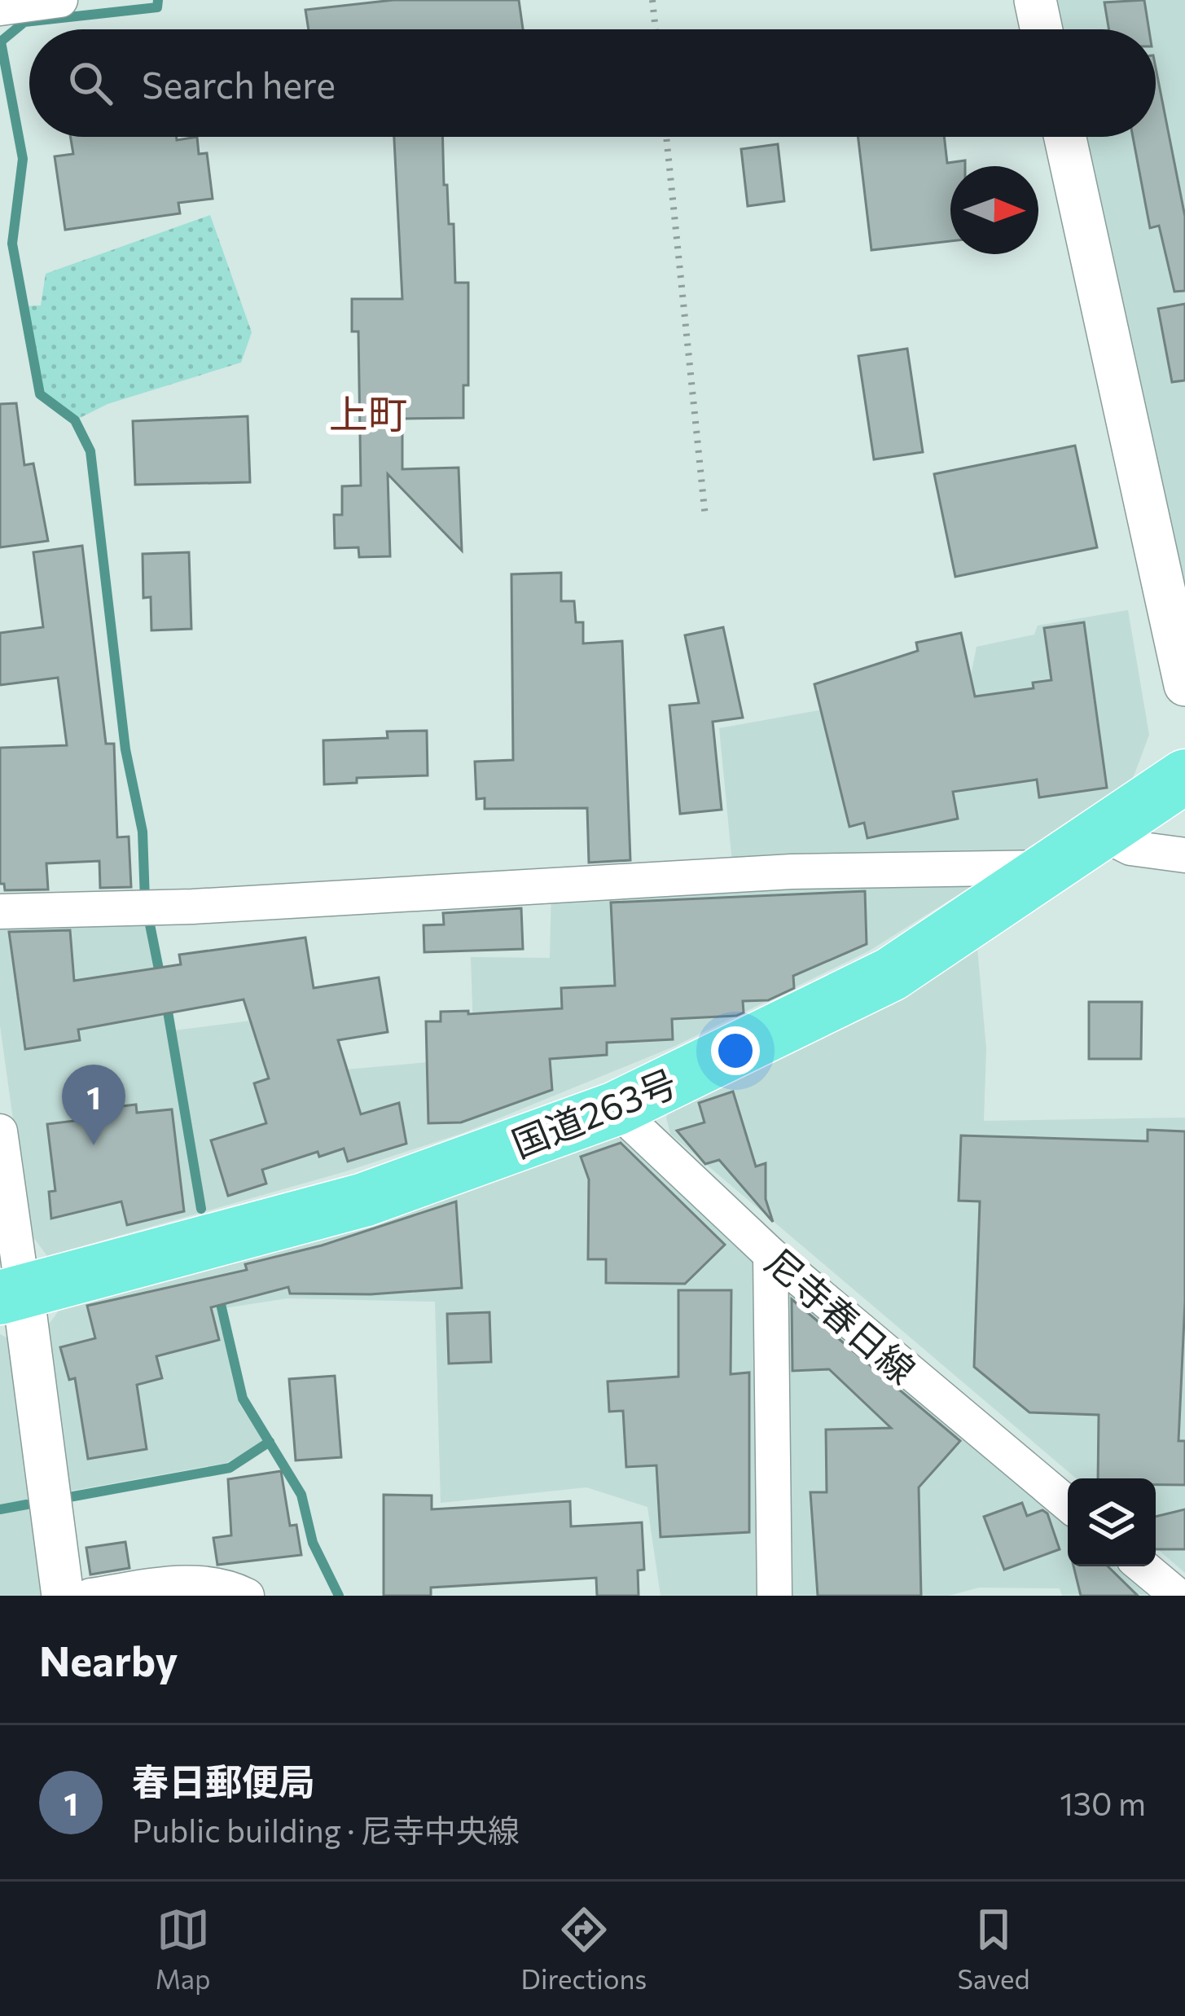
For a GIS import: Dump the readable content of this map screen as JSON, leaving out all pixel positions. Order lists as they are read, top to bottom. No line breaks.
{"streets":{"highway":["国道263号"],"street":["尼寺春日線"]},"crossings":[["国道263号","尼寺春日線"]],"districts":["上町"],"north":"right","page":{"search":"Search here","pins":"1","heading":"Nearby","list":[{"mark":"1","name":"春日郵便局","note":"Public building · 尼寺中央線","value":"130 m"}],"nav":["Map","Directions","Saved"]}}
